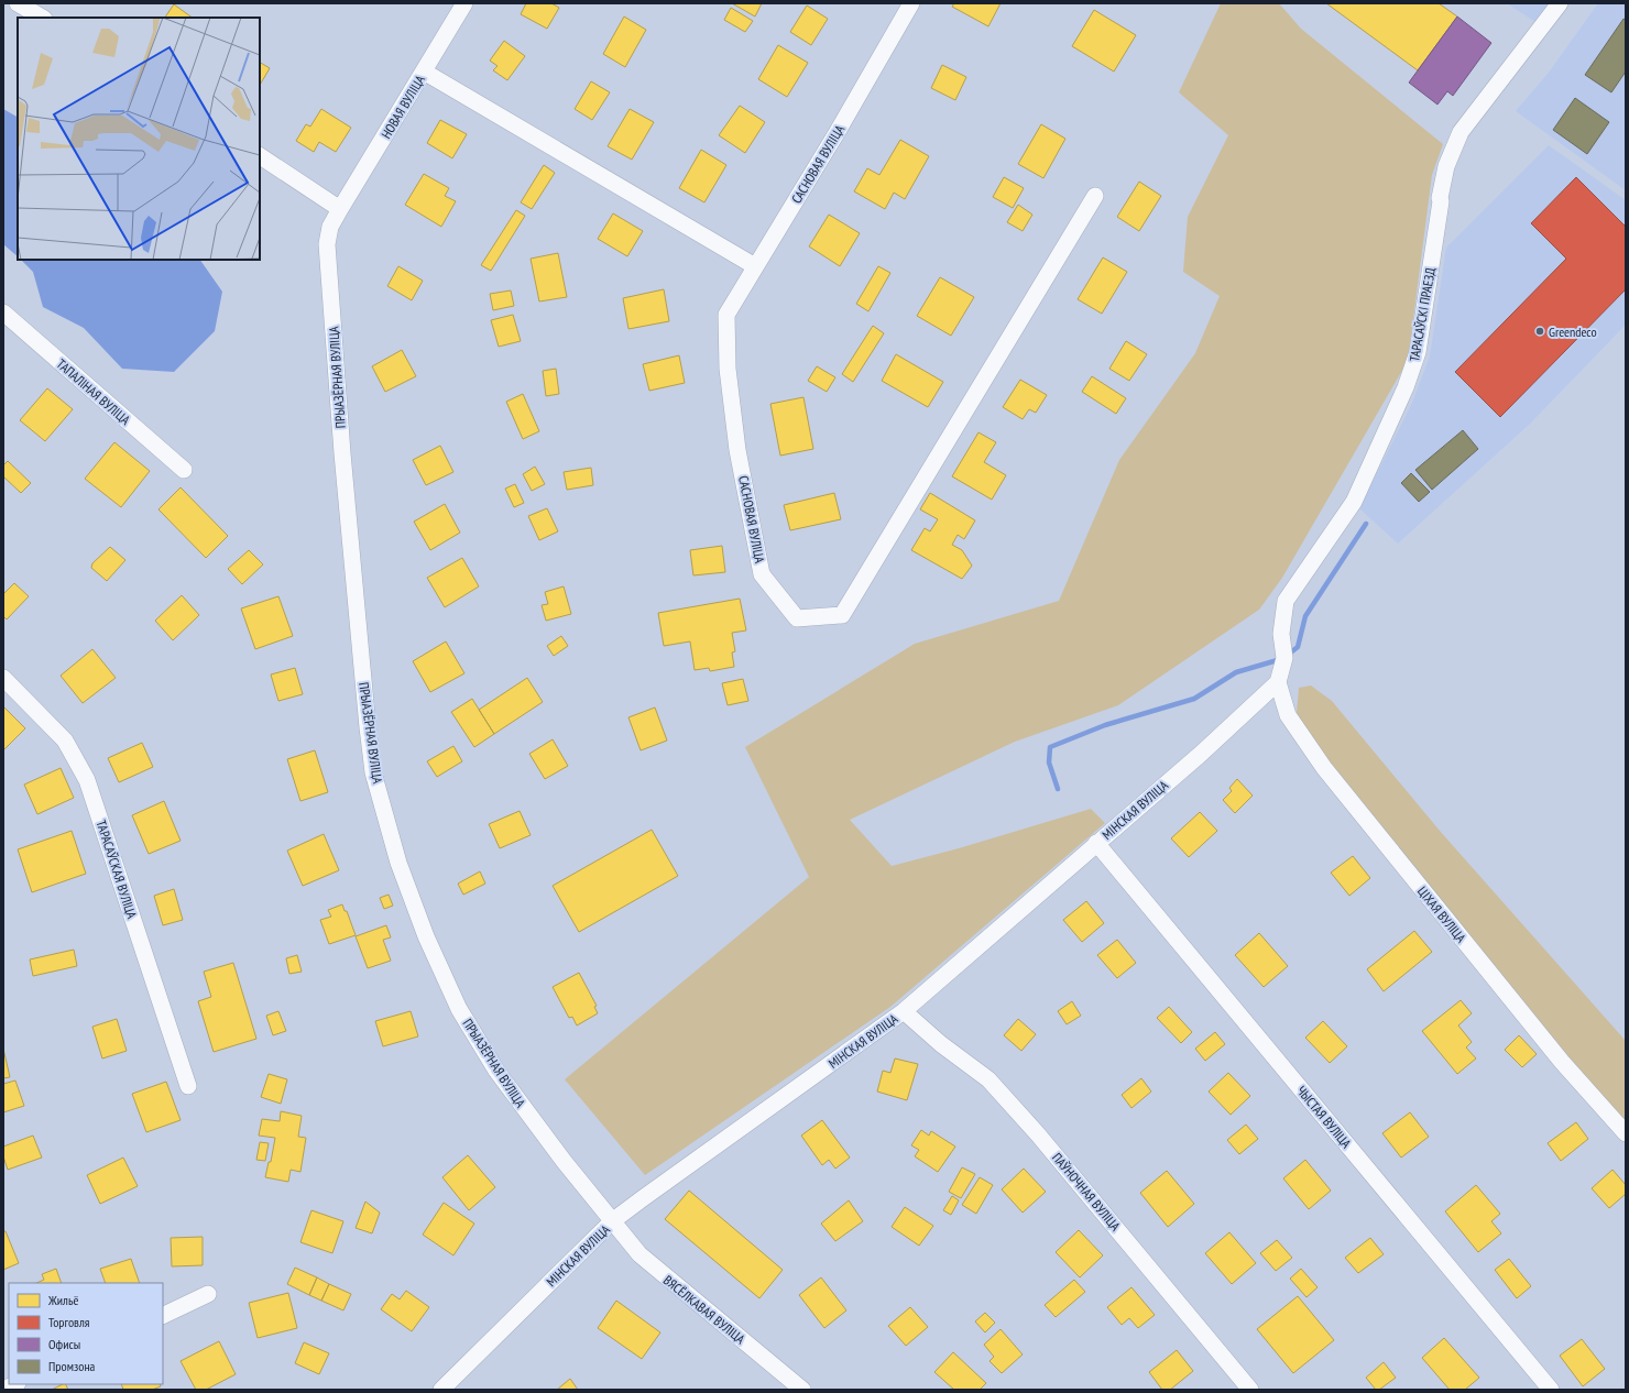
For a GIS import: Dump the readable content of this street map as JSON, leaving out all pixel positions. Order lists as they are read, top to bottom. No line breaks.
{"streets":{"street":["НОВАЯ ВУЛІЦА","САСНОВАЯ ВУЛІЦА","ТАРАСАЎСКІ ПРАЕЗД","ПРЫАЗЁРНАЯ ВУЛІЦА","ТАПАЛІНАЯ ВУЛІЦА","МІНСКАЯ ВУЛІЦА","ТАРАСАЎСКАЯ ВУЛІЦА","ЦІХАЯ ВУЛІЦА","ЧЫСТАЯ ВУЛІЦА","ПАЎНОЧНАЯ ВУЛІЦА","ВЯСЁЛКАВАЯ ВУЛІЦА"]},"crossings":[["НОВАЯ ВУЛІЦА","ПРЫАЗЁРНАЯ ВУЛІЦА"],["ТАРАСАЎСКІ ПРАЕЗД","МІНСКАЯ ВУЛІЦА"],["ТАРАСАЎСКІ ПРАЕЗД","ЦІХАЯ ВУЛІЦА"],["ПРЫАЗЁРНАЯ ВУЛІЦА","МІНСКАЯ ВУЛІЦА"],["ПРЫАЗЁРНАЯ ВУЛІЦА","ВЯСЁЛКАВАЯ ВУЛІЦА"],["МІНСКАЯ ВУЛІЦА","ЦІХАЯ ВУЛІЦА"],["МІНСКАЯ ВУЛІЦА","ЧЫСТАЯ ВУЛІЦА"],["МІНСКАЯ ВУЛІЦА","ПАЎНОЧНАЯ ВУЛІЦА"],["МІНСКАЯ ВУЛІЦА","ВЯСЁЛКАВАЯ ВУЛІЦА"]],"places":["Greendeco"],"legend":["Жильё","Торговля","Офисы","Промзона"]}
